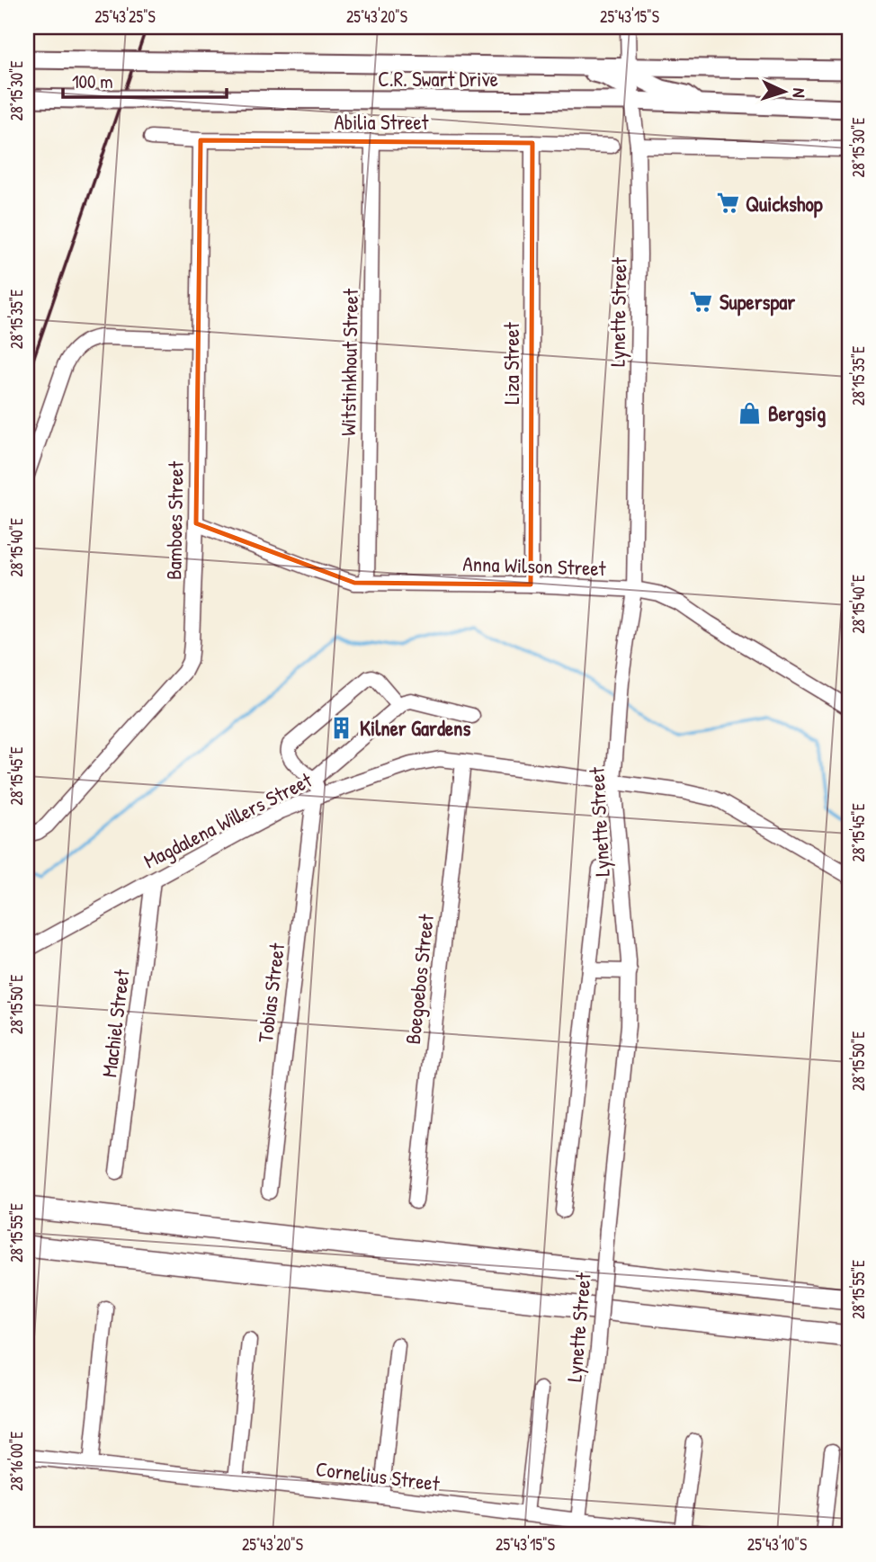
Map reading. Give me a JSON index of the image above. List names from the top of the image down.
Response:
{
  "streets": {
    "main road": ["C.R. Swart Drive"],
    "street": [
      "Abilia Street",
      "Lynette Street",
      "Witstinkhout Street",
      "Liza Street",
      "Bamboes Street",
      "Anna Wilson Street",
      "Magdalena Willers Street",
      "Boegoebos Street",
      "Tobias Street",
      "Machiel Street",
      "Cornelius Street"
    ]
  },
  "crossings": [
    ["C.R. Swart Drive", "Lynette Street"],
    ["Abilia Street", "Witstinkhout Street"],
    ["Abilia Street", "Liza Street"],
    ["Abilia Street", "Bamboes Street"],
    ["Lynette Street", "Anna Wilson Street"],
    ["Lynette Street", "Magdalena Willers Street"],
    ["Lynette Street", "Cornelius Street"],
    ["Witstinkhout Street", "Anna Wilson Street"],
    ["Liza Street", "Anna Wilson Street"],
    ["Bamboes Street", "Anna Wilson Street"],
    ["Magdalena Willers Street", "Boegoebos Street"],
    ["Magdalena Willers Street", "Tobias Street"],
    ["Magdalena Willers Street", "Machiel Street"]
  ],
  "places": {
    "supermarket": ["Quickshop", "Superspar"],
    "shop": ["Bergsig"],
    "building": ["Kilner Gardens"]
  },
  "scale_bar": "100 m",
  "north": "right",
  "coordinates": [
    "25°43'25\"S",
    "25°43'20\"S",
    "25°43'15\"S",
    "28°15'30\"E",
    "28°15'35\"E",
    "28°15'40\"E",
    "28°15'45\"E",
    "28°15'50\"E",
    "28°15'55\"E",
    "28°16'00\"E",
    "25°43'10\"S"
  ]
}
